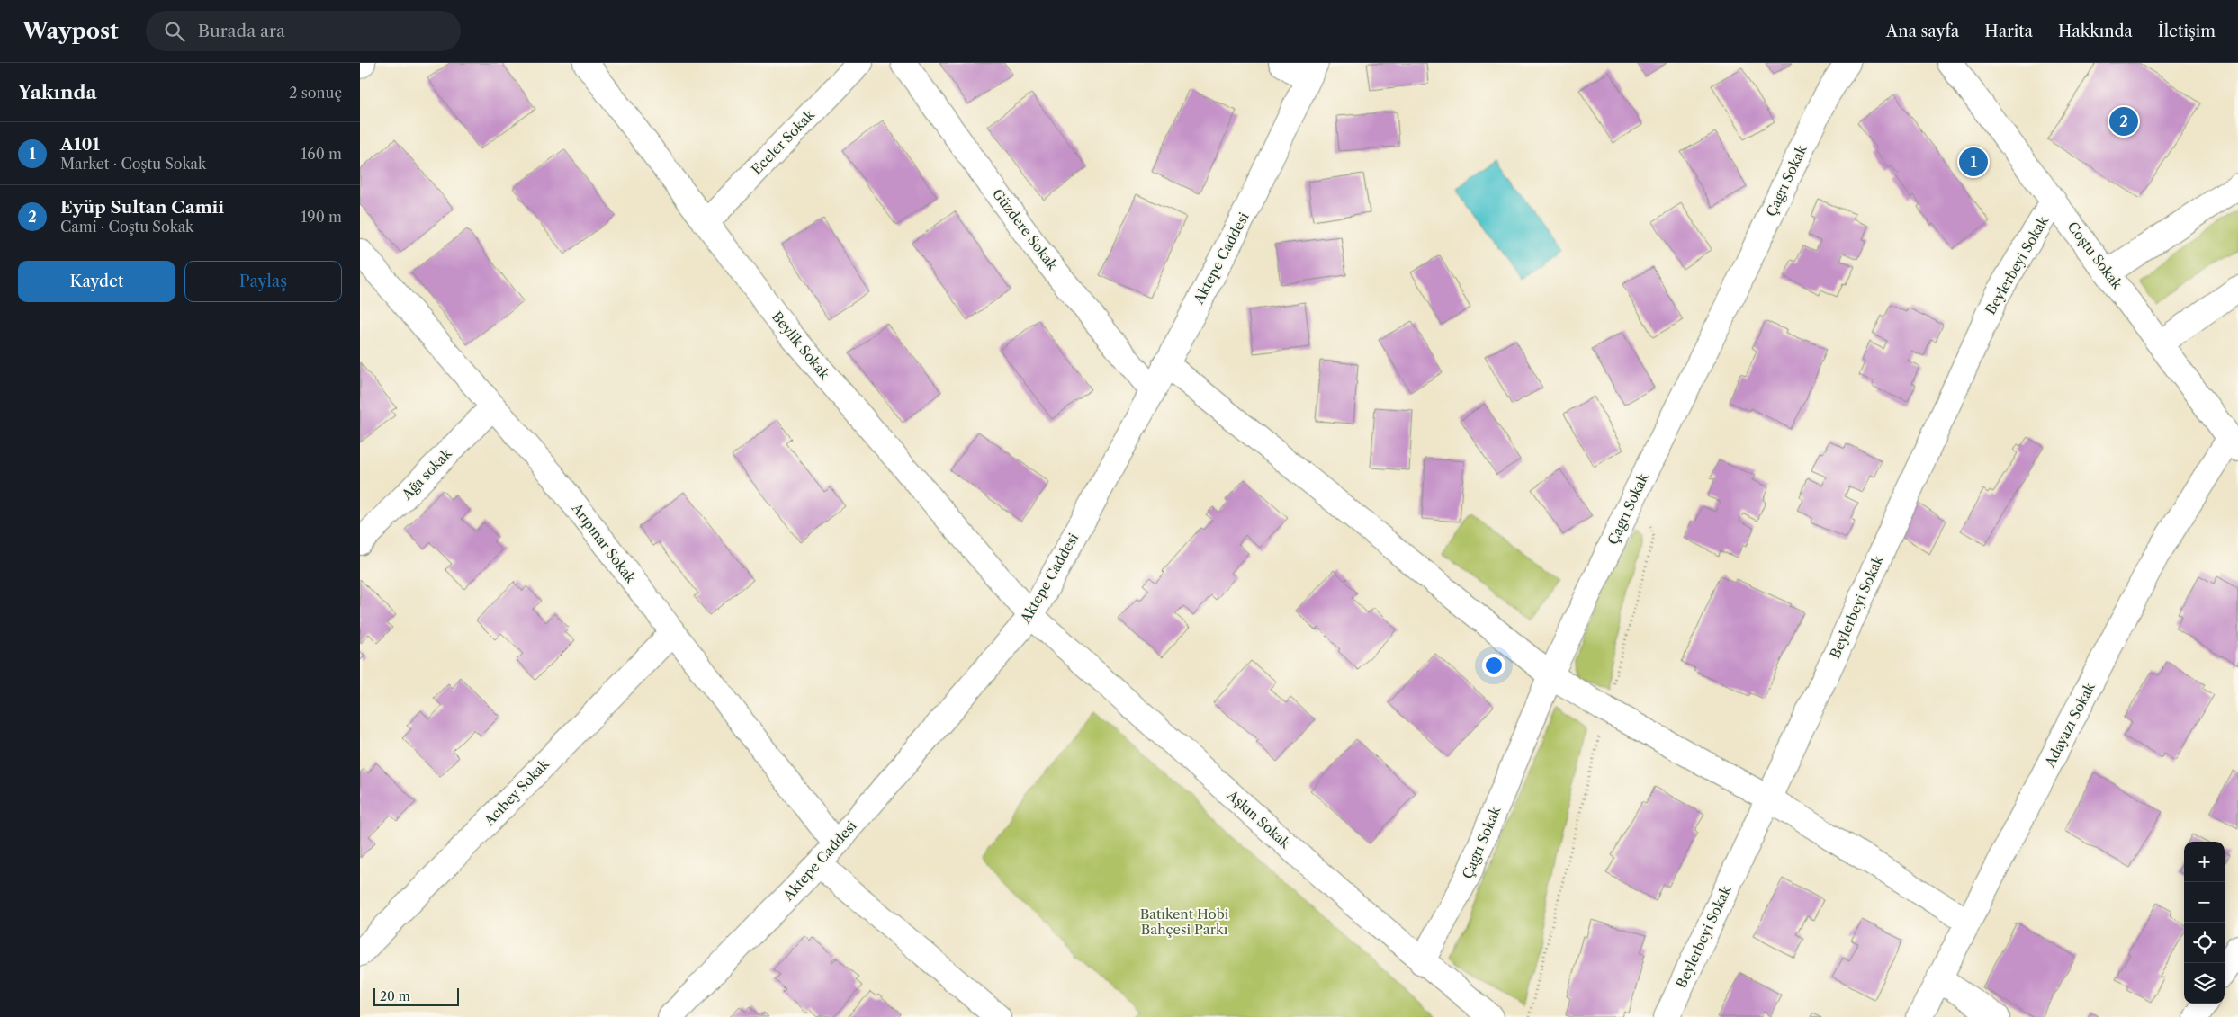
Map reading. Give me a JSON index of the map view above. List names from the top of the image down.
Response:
{
  "streets": {
    "street": [
      "Eceler Sokak",
      "Çagrı Sokak",
      "Güzdere Sokak",
      "Coştu Sokak",
      "Aktepe Caddesi",
      "Beylerbeyi Sokak",
      "Beylik Sokak",
      "Ağa sokak",
      "Arıpınar Sokak",
      "Adayazı Sokak",
      "Acıbey Sokak",
      "Aşkın Sokak"
    ]
  },
  "crossings": [
    ["Eceler Sokak", "Beylik Sokak"],
    ["Çagrı Sokak", "Aşkın Sokak"],
    ["Güzdere Sokak", "Aktepe Caddesi"],
    ["Coştu Sokak", "Beylerbeyi Sokak"],
    ["Coştu Sokak", "Adayazı Sokak"],
    ["Aktepe Caddesi", "Beylik Sokak"],
    ["Aktepe Caddesi", "Arıpınar Sokak"],
    ["Aktepe Caddesi", "Aşkın Sokak"],
    ["Beylik Sokak", "Aşkın Sokak"],
    ["Ağa sokak", "Arıpınar Sokak"],
    ["Arıpınar Sokak", "Acıbey Sokak"]
  ],
  "parks": ["Batıkent Hobi Bahçesi Parkı"],
  "scale_bar": "20 m",
  "page": {
    "header": "Waypost",
    "search": "Burada ara",
    "nav": [
      "Ana sayfa",
      "Harita",
      "Hakkında",
      "İletişim"
    ],
    "heading": ["Yakında", "2 sonuç"],
    "pins": ["2", "1"],
    "list": [
      {
        "mark": "1",
        "name": "A101",
        "note": "Market · Coştu Sokak",
        "value": "160 m"
      },
      {
        "mark": "2",
        "name": "Eyüp Sultan Camii",
        "note": "Cami · Coştu Sokak",
        "value": "190 m"
      }
    ],
    "buttons": ["Kaydet", "Paylaş"],
    "map_buttons": ["+", "−"],
    "scale": "20 m"
  }
}
